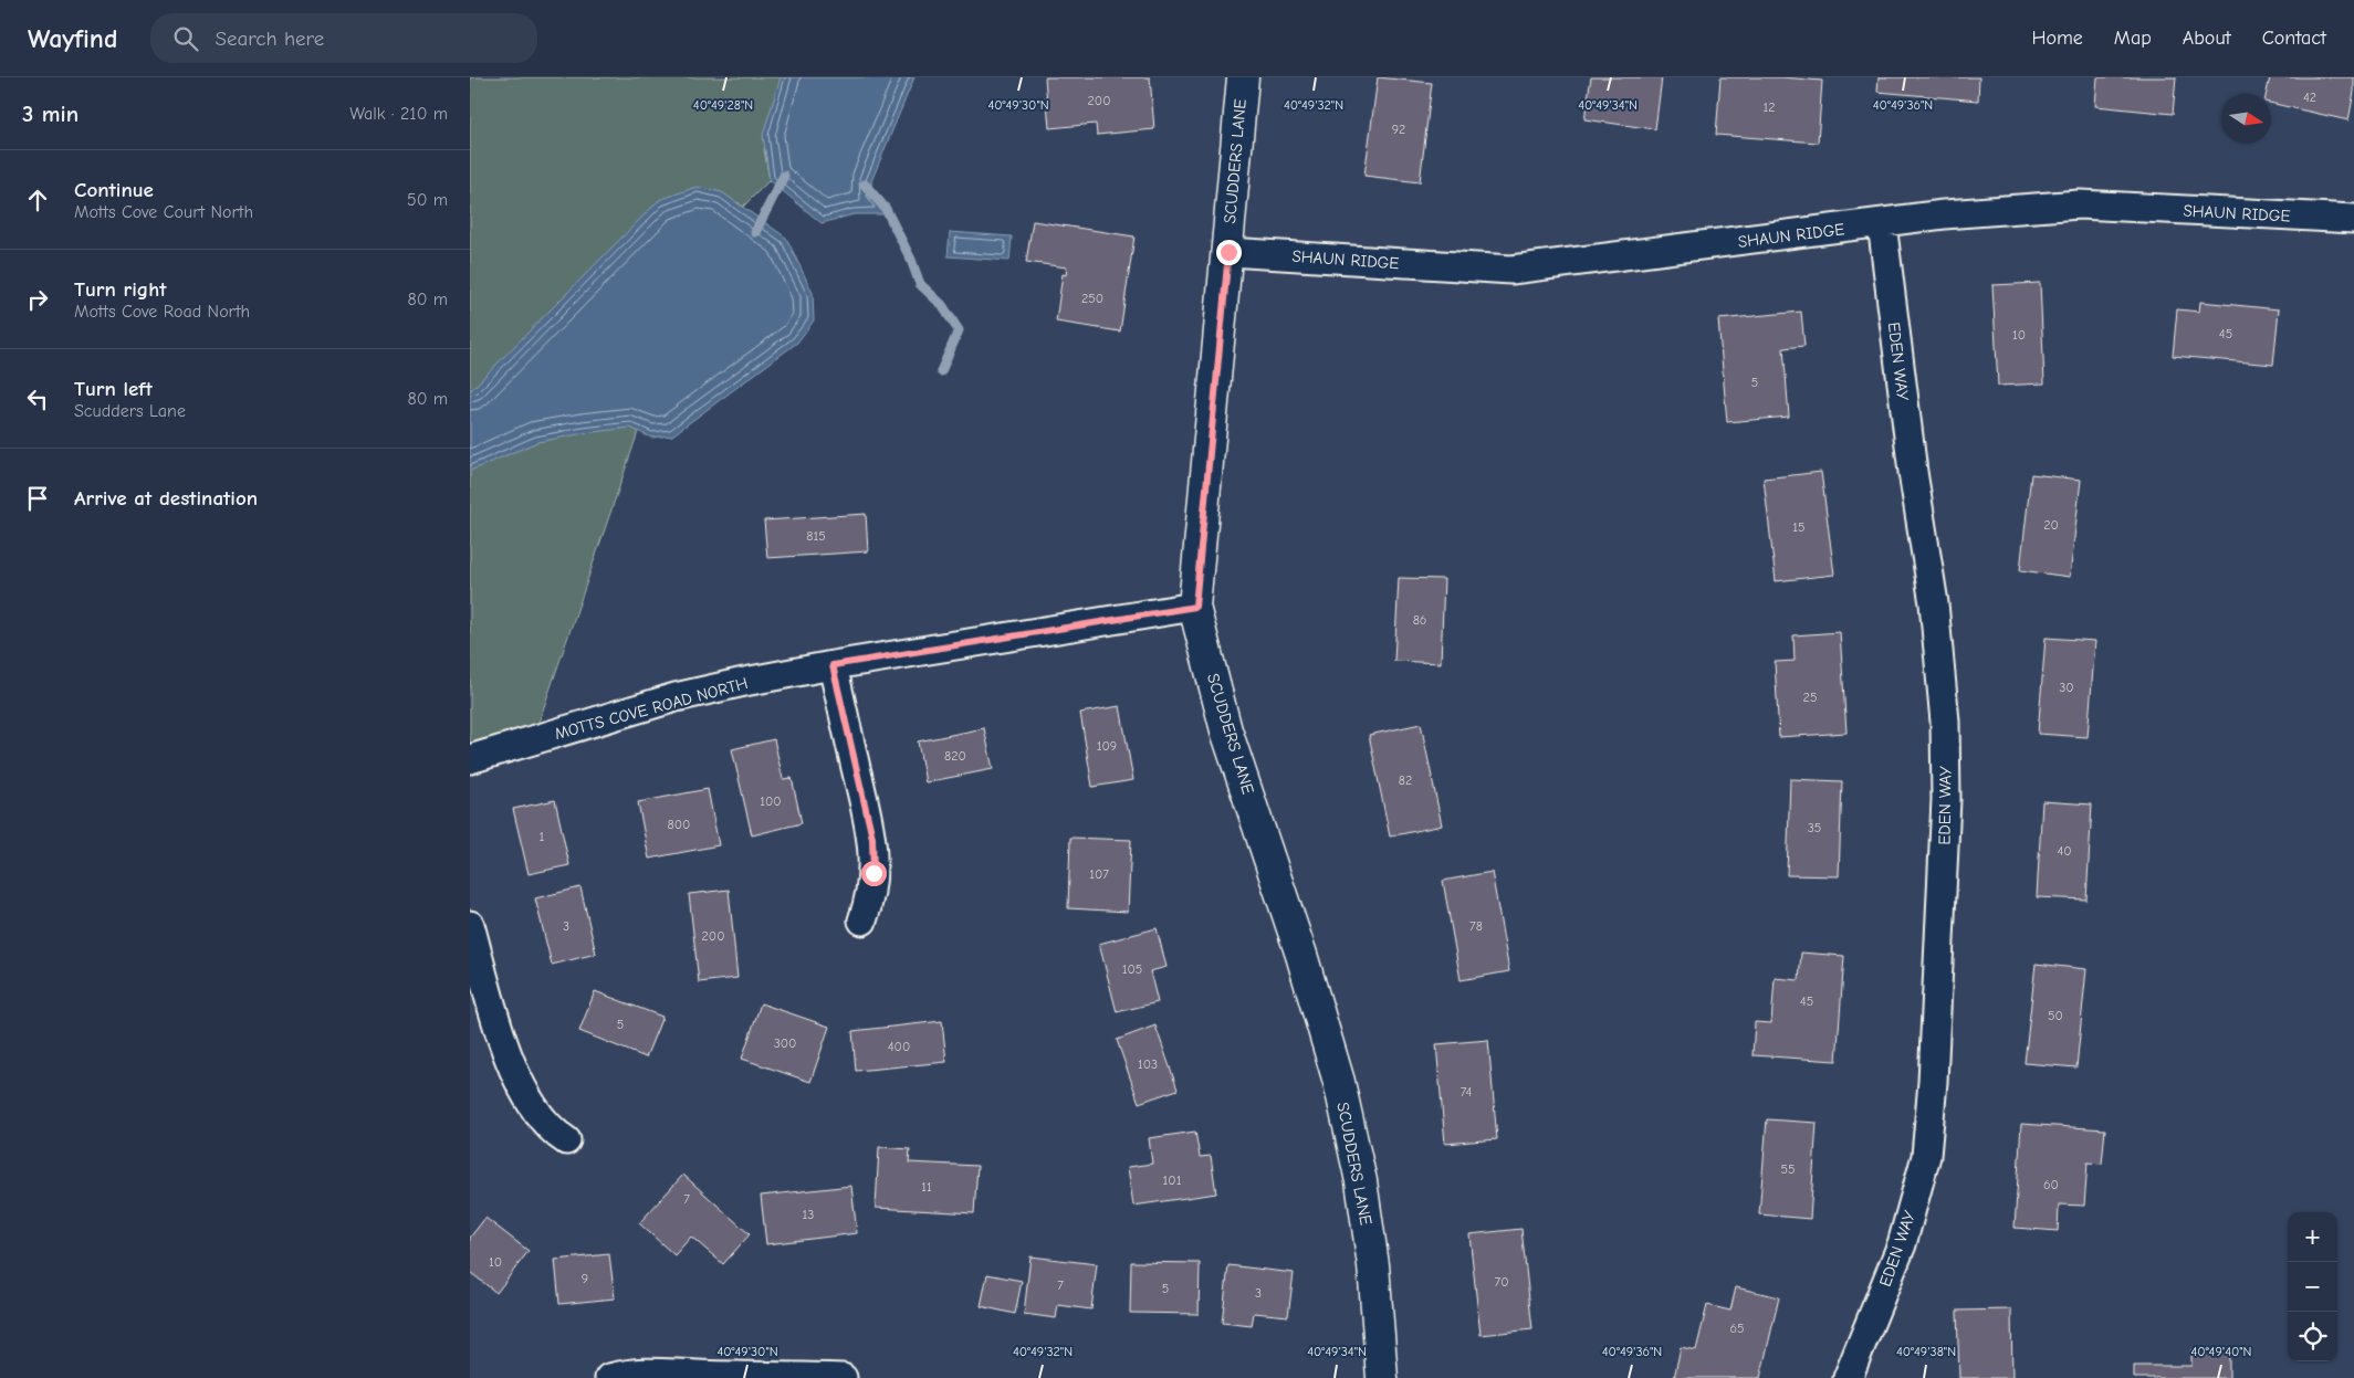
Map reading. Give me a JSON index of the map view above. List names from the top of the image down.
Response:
{
  "streets": {
    "street": [
      "SCUDDERS LANE",
      "SHAUN RIDGE",
      "EDEN WAY",
      "MOTTS COVE ROAD NORTH"
    ]
  },
  "crossings": [
    ["SCUDDERS LANE", "SHAUN RIDGE"],
    ["SCUDDERS LANE", "MOTTS COVE ROAD NORTH"],
    ["SHAUN RIDGE", "EDEN WAY"]
  ],
  "house_numbers": [
    "42",
    "200",
    "12",
    "92",
    "250",
    "45",
    "10",
    "5",
    "20",
    "15",
    "815",
    "86",
    "30",
    "25",
    "109",
    "820",
    "82",
    "100",
    "800",
    "35",
    "1",
    "40",
    "107",
    "3",
    "78",
    "200",
    "105",
    "45",
    "50",
    "5",
    "300",
    "400",
    "103",
    "74",
    "55",
    "101",
    "60",
    "11",
    "7",
    "13",
    "10",
    "9",
    "70",
    "7",
    "5",
    "3",
    "65"
  ],
  "north": "right",
  "page": {
    "header": "Wayfind",
    "search": "Search here",
    "nav": [
      "Home",
      "Map",
      "About",
      "Contact"
    ],
    "heading": ["3 min", "Walk · 210 m"],
    "list": [
      ["Continue", "Motts Cove Court North", "50 m"],
      ["Turn right", "Motts Cove Road North", "80 m"],
      ["Turn left", "Scudders Lane", "80 m"],
      "Arrive at destination"
    ],
    "map_buttons": ["+", "−"]
  },
  "coordinates": [
    "40°49'28\"N",
    "40°49'30\"N",
    "40°49'32\"N",
    "40°49'34\"N",
    "40°49'36\"N",
    "40°49'38\"N",
    "40°49'40\"N"
  ]
}
